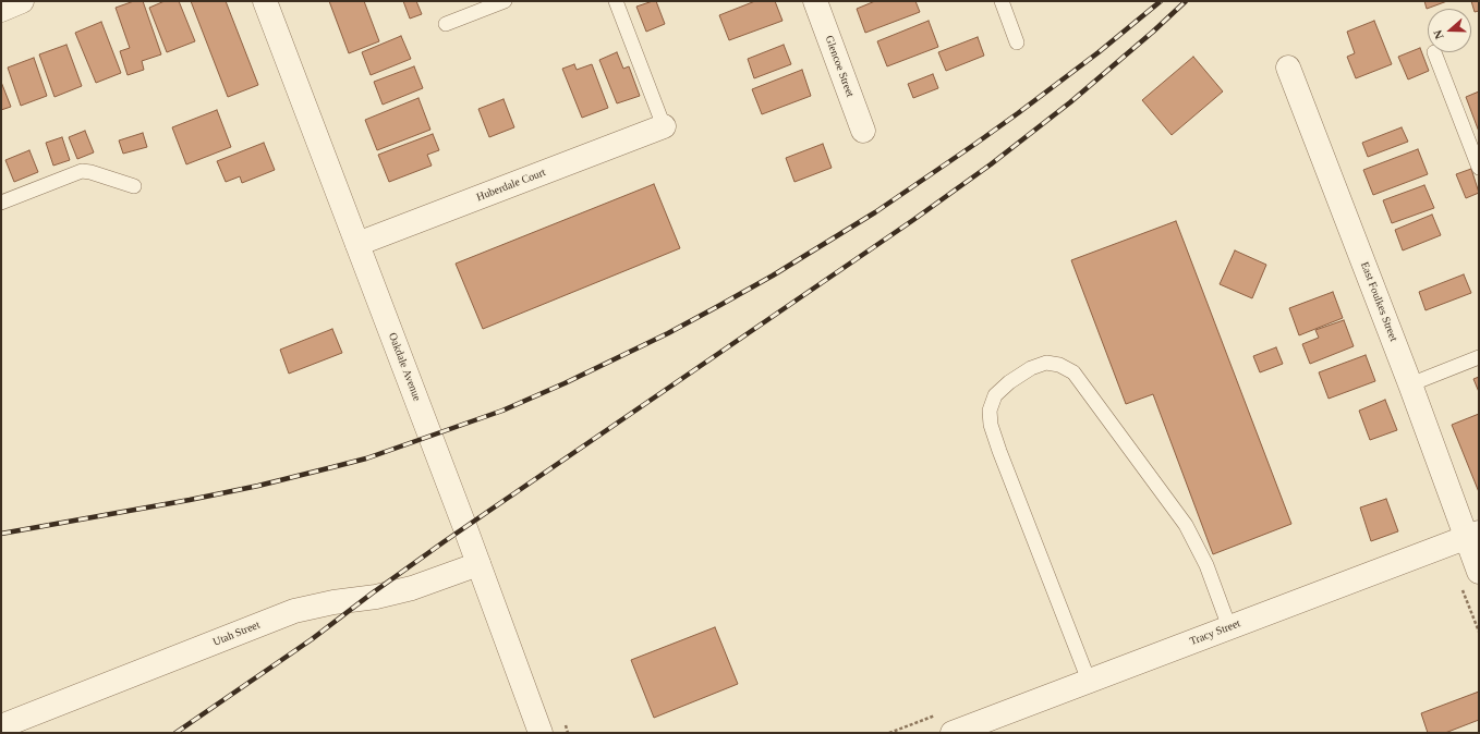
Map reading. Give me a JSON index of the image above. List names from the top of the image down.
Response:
{
  "streets": {
    "street": [
      "Glencoe Street",
      "Huberdale Court",
      "East Foulkes Street",
      "Oakdale Avenue",
      "Tracy Street",
      "Utah Street"
    ]
  },
  "crossings": [
    ["Huberdale Court", "Oakdale Avenue"],
    ["East Foulkes Street", "Tracy Street"],
    ["Oakdale Avenue", "Utah Street"]
  ],
  "north": "left"
}
